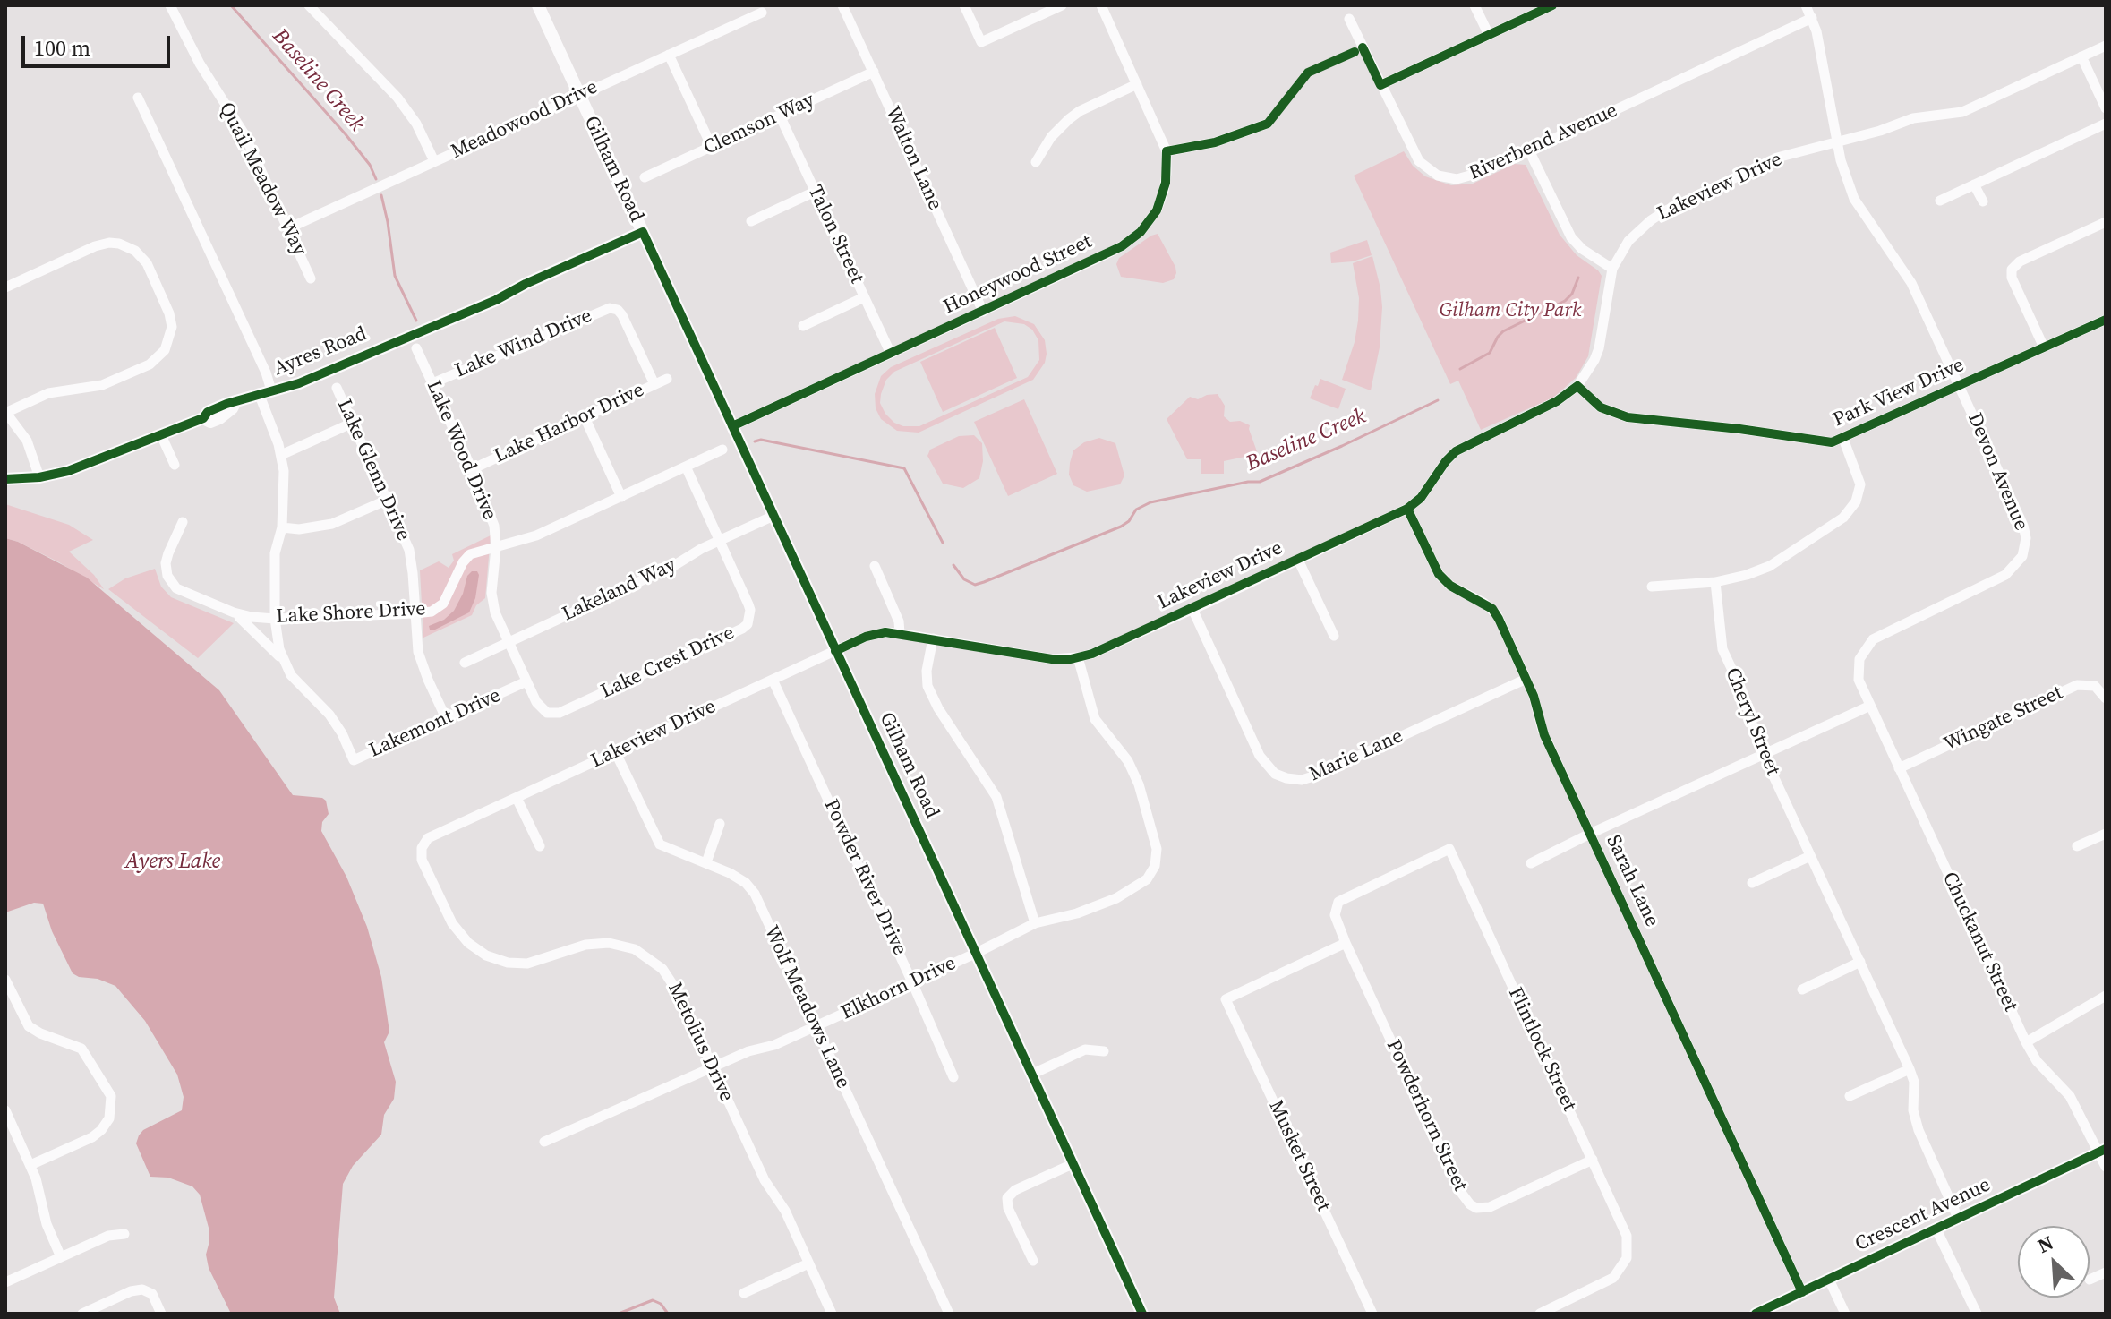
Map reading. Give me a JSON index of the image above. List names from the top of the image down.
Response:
{
  "streets": {
    "street": [
      "Meadowood Drive",
      "Clemson Way",
      "Riverbend Avenue",
      "Walton Lane",
      "Gilham Road",
      "Quail Meadow Way",
      "Lakeview Drive",
      "Talon Street",
      "Honeywood Street",
      "Lake Wind Drive",
      "Ayres Road",
      "Park View Drive",
      "Lake Harbor Drive",
      "Lake Wood Drive",
      "Lake Glenn Drive",
      "Devon Avenue",
      "Lakeland Way",
      "Lake Shore Drive",
      "Lake Crest Drive",
      "Wingate Street",
      "Cheryl Street",
      "Lakemont Drive",
      "Marie Lane",
      "Powder River Drive",
      "Sarah Lane",
      "Chuckanut Street",
      "Elkhorn Drive",
      "Wolf Meadows Lane",
      "Metolius Drive",
      "Flintlock Street",
      "Powderhorn Street",
      "Musket Street",
      "Crescent Avenue"
    ]
  },
  "crossings": [
    ["Meadowood Drive", "Gilham Road"],
    ["Meadowood Drive", "Quail Meadow Way"],
    ["Clemson Way", "Walton Lane"],
    ["Clemson Way", "Talon Street"],
    ["Riverbend Avenue", "Devon Avenue"],
    ["Walton Lane", "Honeywood Street"],
    ["Gilham Road", "Lakeview Drive"],
    ["Gilham Road", "Honeywood Street"],
    ["Gilham Road", "Ayres Road"],
    ["Gilham Road", "Lakeland Way"],
    ["Gilham Road", "Elkhorn Drive"],
    ["Lakeview Drive", "Park View Drive"],
    ["Lakeview Drive", "Devon Avenue"],
    ["Lakeview Drive", "Marie Lane"],
    ["Lakeview Drive", "Powder River Drive"],
    ["Lakeview Drive", "Sarah Lane"],
    ["Lakeview Drive", "Elkhorn Drive"],
    ["Lakeview Drive", "Wolf Meadows Lane"],
    ["Lakeview Drive", "Metolius Drive"],
    ["Talon Street", "Honeywood Street"],
    ["Lake Wind Drive", "Lake Harbor Drive"],
    ["Lake Wind Drive", "Lake Wood Drive"],
    ["Ayres Road", "Lakemont Drive"],
    ["Park View Drive", "Devon Avenue"],
    ["Lake Harbor Drive", "Lake Wood Drive"],
    ["Lake Wood Drive", "Lakeland Way"],
    ["Lake Wood Drive", "Lake Shore Drive"],
    ["Lake Wood Drive", "Lake Crest Drive"],
    ["Lake Wood Drive", "Lakemont Drive"],
    ["Lake Glenn Drive", "Lake Shore Drive"],
    ["Lake Glenn Drive", "Lakemont Drive"],
    ["Devon Avenue", "Chuckanut Street"],
    ["Lakeland Way", "Lake Crest Drive"],
    ["Lake Shore Drive", "Lake Crest Drive"],
    ["Lake Shore Drive", "Lakemont Drive"],
    ["Wingate Street", "Chuckanut Street"],
    ["Cheryl Street", "Crescent Avenue"],
    ["Marie Lane", "Sarah Lane"],
    ["Powder River Drive", "Elkhorn Drive"],
    ["Sarah Lane", "Crescent Avenue"],
    ["Chuckanut Street", "Crescent Avenue"],
    ["Elkhorn Drive", "Wolf Meadows Lane"],
    ["Elkhorn Drive", "Metolius Drive"],
    ["Flintlock Street", "Powderhorn Street"],
    ["Powderhorn Street", "Musket Street"]
  ],
  "water": ["Baseline Creek", "Ayers Lake"],
  "parks": ["Gilham City Park"],
  "scale_bar": "100 m",
  "north": "top left"
}
